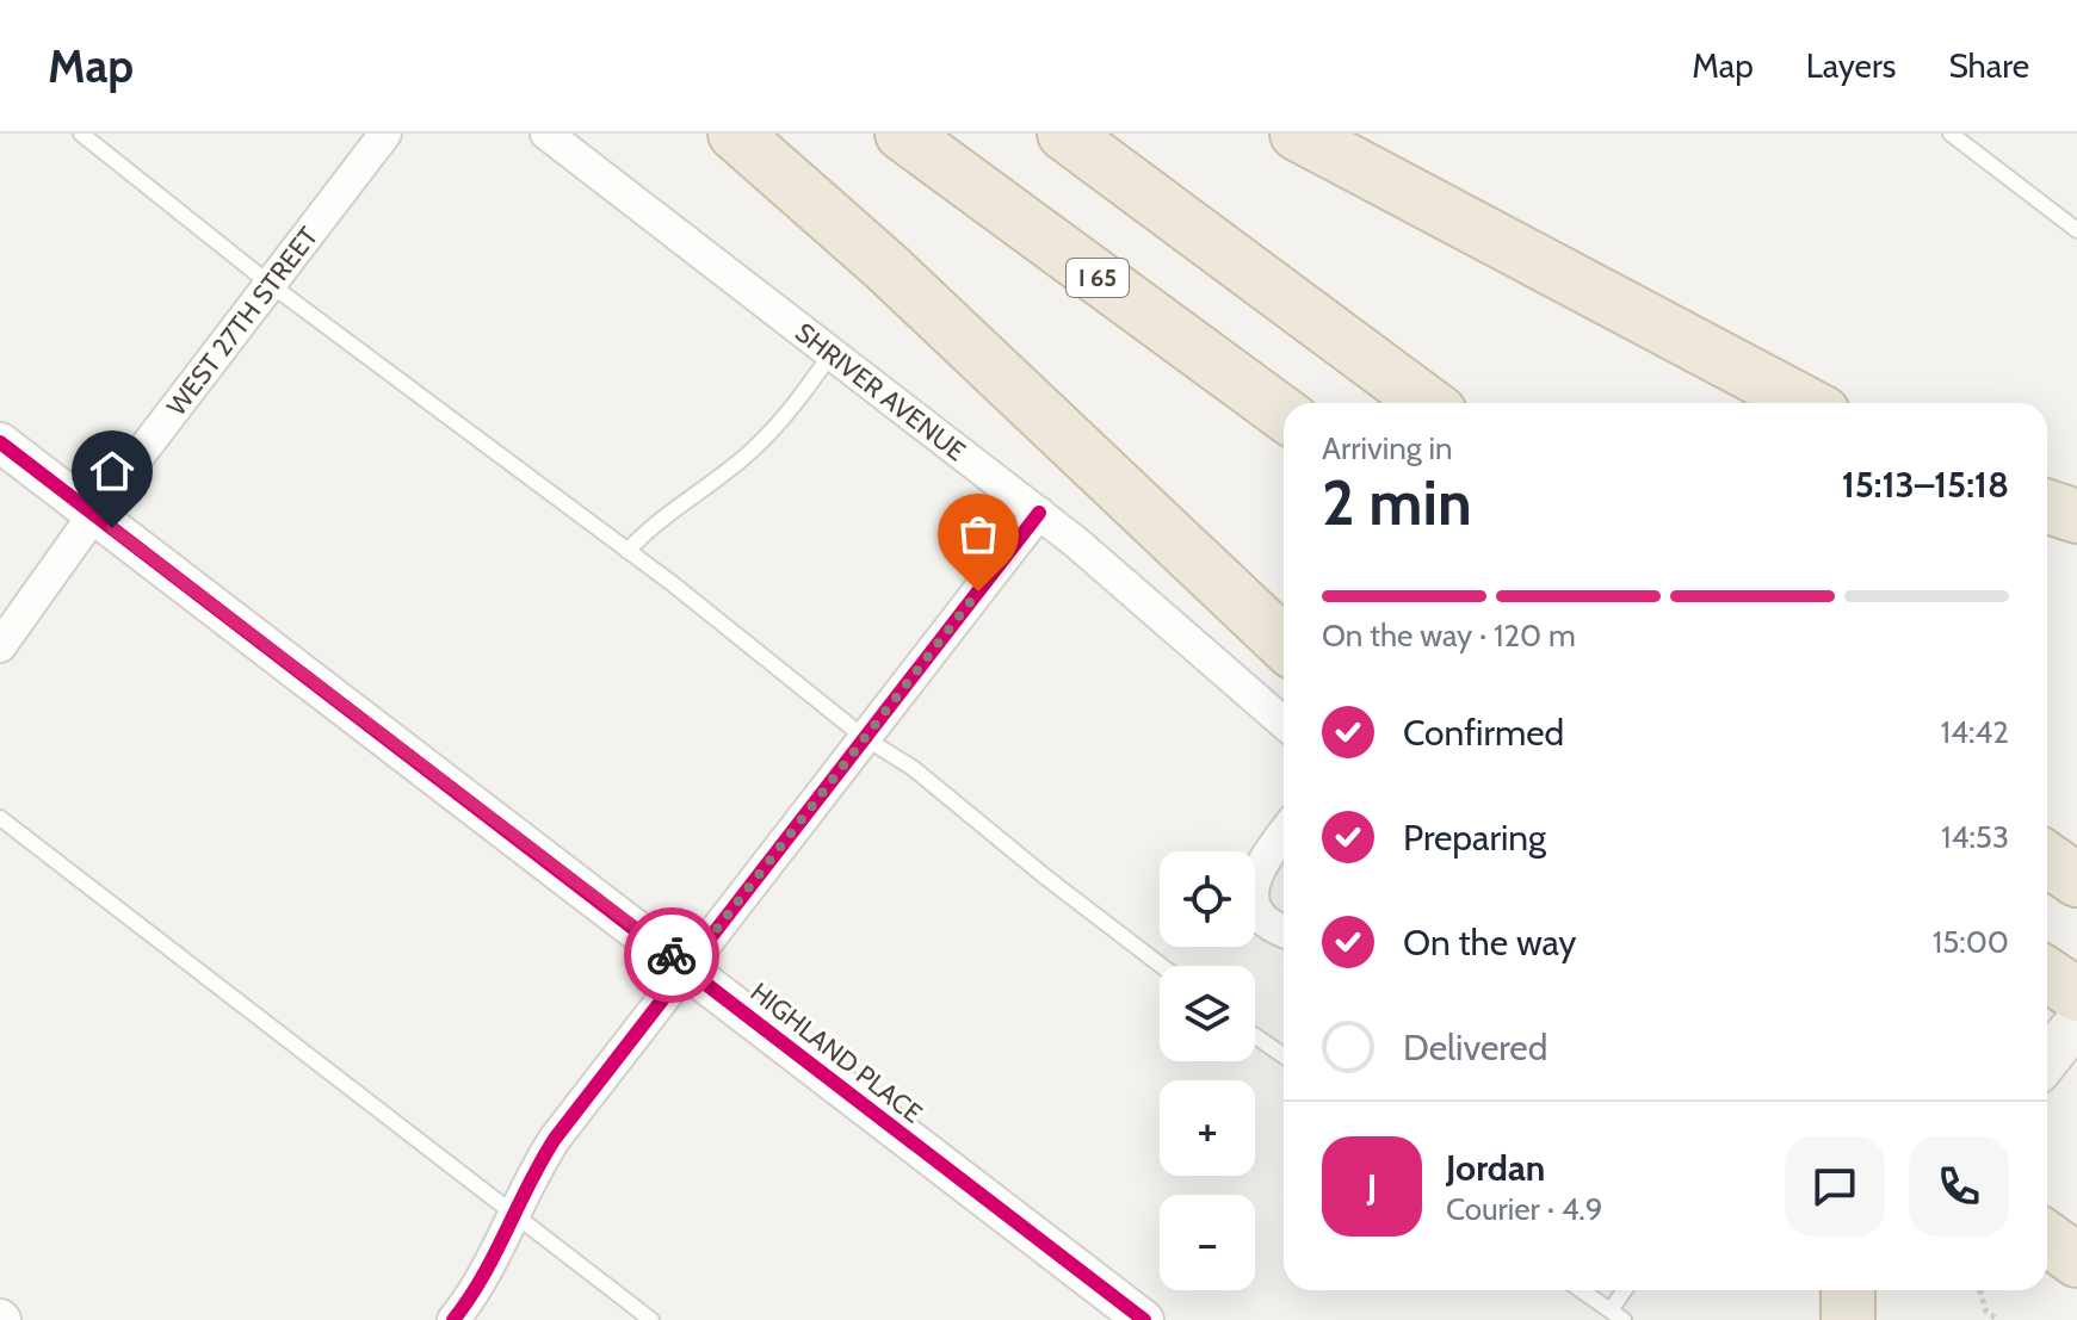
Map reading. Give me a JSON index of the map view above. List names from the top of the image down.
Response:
{
  "streets": {
    "highway": ["I 65"],
    "street": ["WEST 27TH STREET", "SHRIVER AVENUE", "HIGHLAND PLACE"]
  },
  "crossings": [
    ["WEST 27TH STREET", "HIGHLAND PLACE"]
  ],
  "page": {
    "header": "Map",
    "nav": ["Map", "Layers", "Share"],
    "heading": ["2 min", "Arriving in", "15:13–15:18"],
    "panel": ["Jordan", "Courier · 4.9"],
    "bar": "On the way · 120 m",
    "list": [
      ["Confirmed", "14:42"],
      ["Preparing", "14:53"],
      ["On the way", "15:00"],
      "Delivered"
    ],
    "map_buttons": ["+", "−"],
    "round": "J"
  }
}
